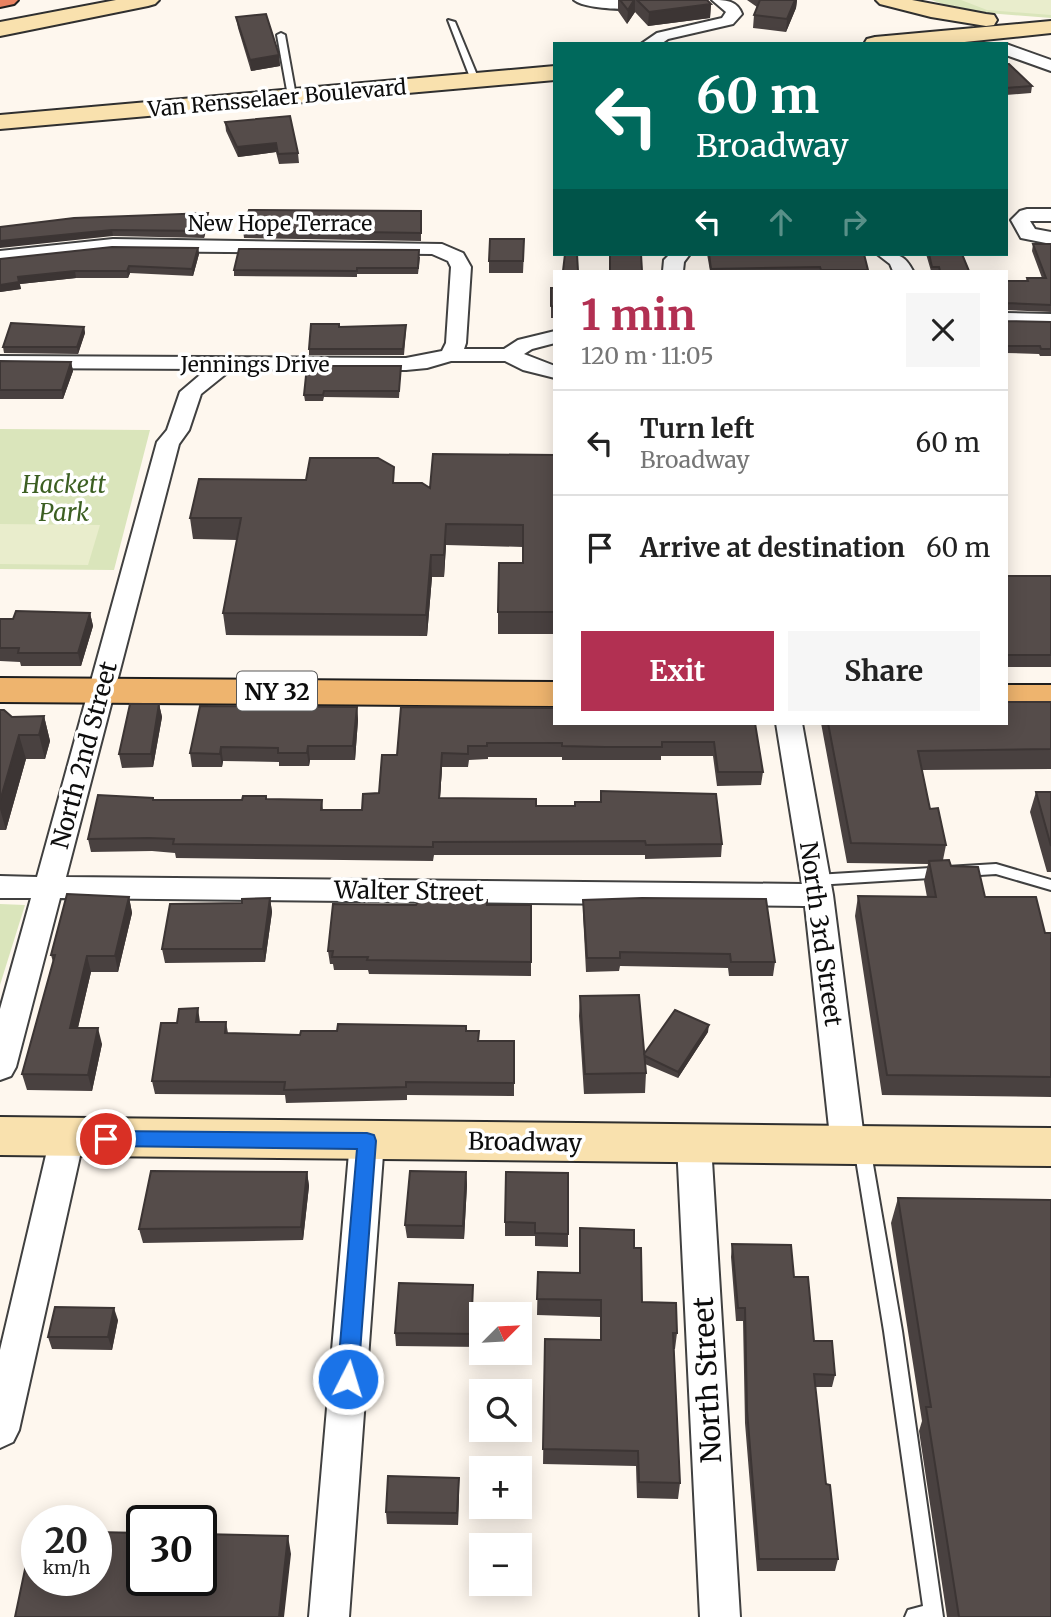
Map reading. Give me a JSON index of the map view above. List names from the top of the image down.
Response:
{
  "streets": {
    "main road": ["NY 32"],
    "street": [
      "Van Rensselaer Boulevard",
      "New Hope Terrace",
      "Jennings Drive",
      "North 2nd Street",
      "Walter Street",
      "North 3rd Street",
      "Broadway",
      "North Street"
    ]
  },
  "crossings": [
    ["New Hope Terrace", "Jennings Drive"],
    ["Jennings Drive", "North 2nd Street"],
    ["NY 32", "North 2nd Street"],
    ["North 2nd Street", "Walter Street"],
    ["Walter Street", "North 3rd Street"],
    ["North 3rd Street", "Broadway"],
    ["Broadway", "North Street"]
  ],
  "parks": ["Hackett Park"],
  "north": "top right",
  "page": {
    "turn": ["60 m", "Broadway"],
    "heading": ["1 min", "120 m · 11:05"],
    "list": [
      {
        "name": "Turn left",
        "note": "Broadway",
        "value": "60 m"
      },
      {
        "name": "Arrive at destination",
        "value": "60 m"
      }
    ],
    "buttons": ["Exit", "Share"],
    "map_buttons": ["+", "−"],
    "speed": "20 km/h",
    "limit": "30"
  }
}
